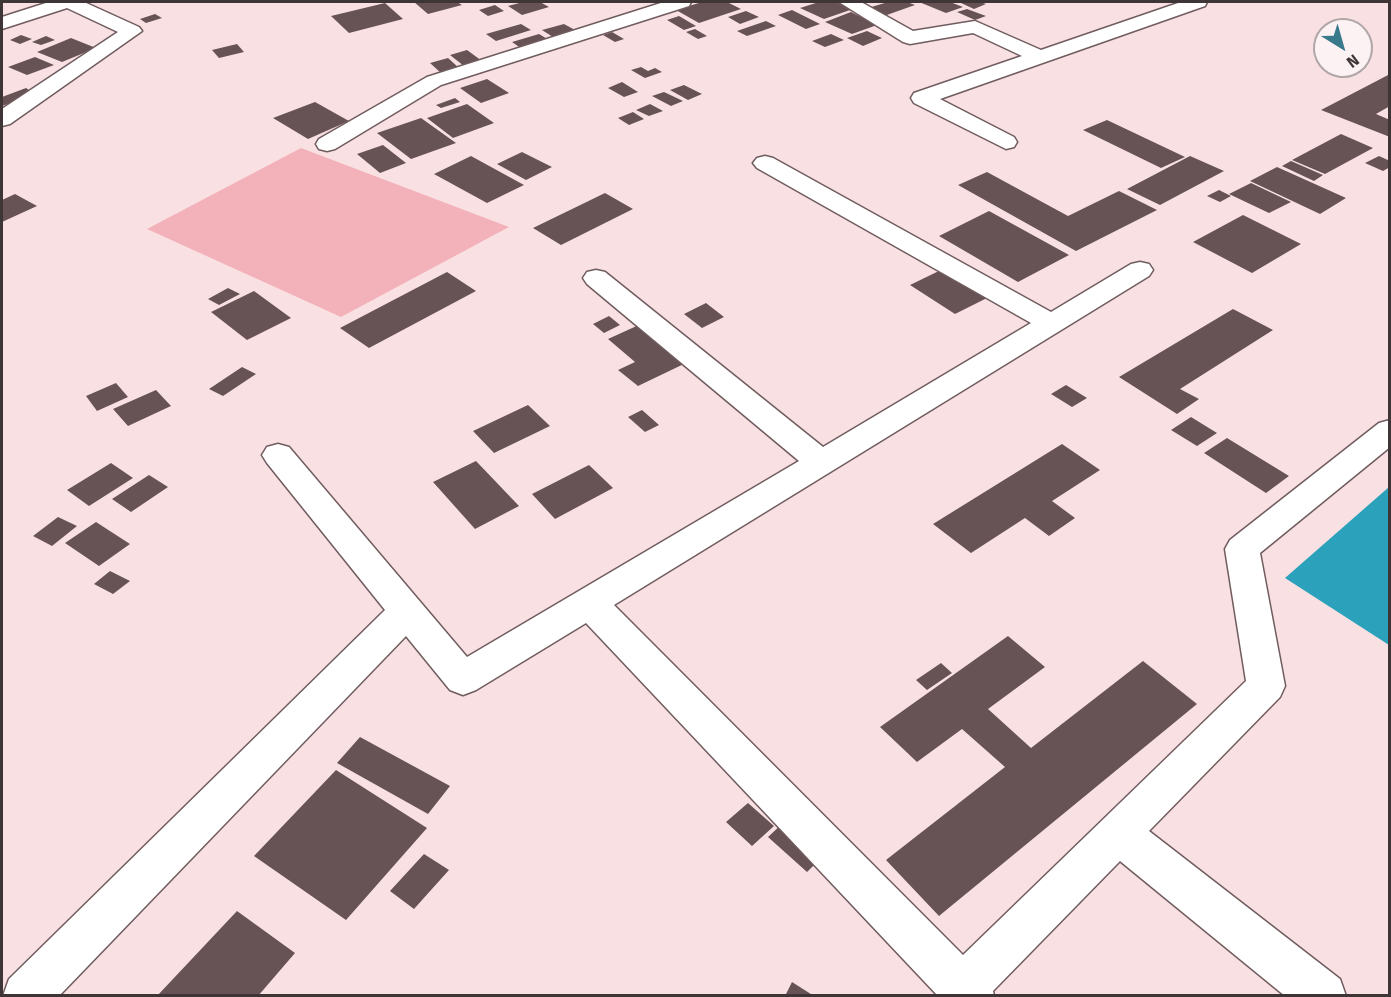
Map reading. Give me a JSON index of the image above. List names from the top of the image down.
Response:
{
  "north": "bottom right"
}
